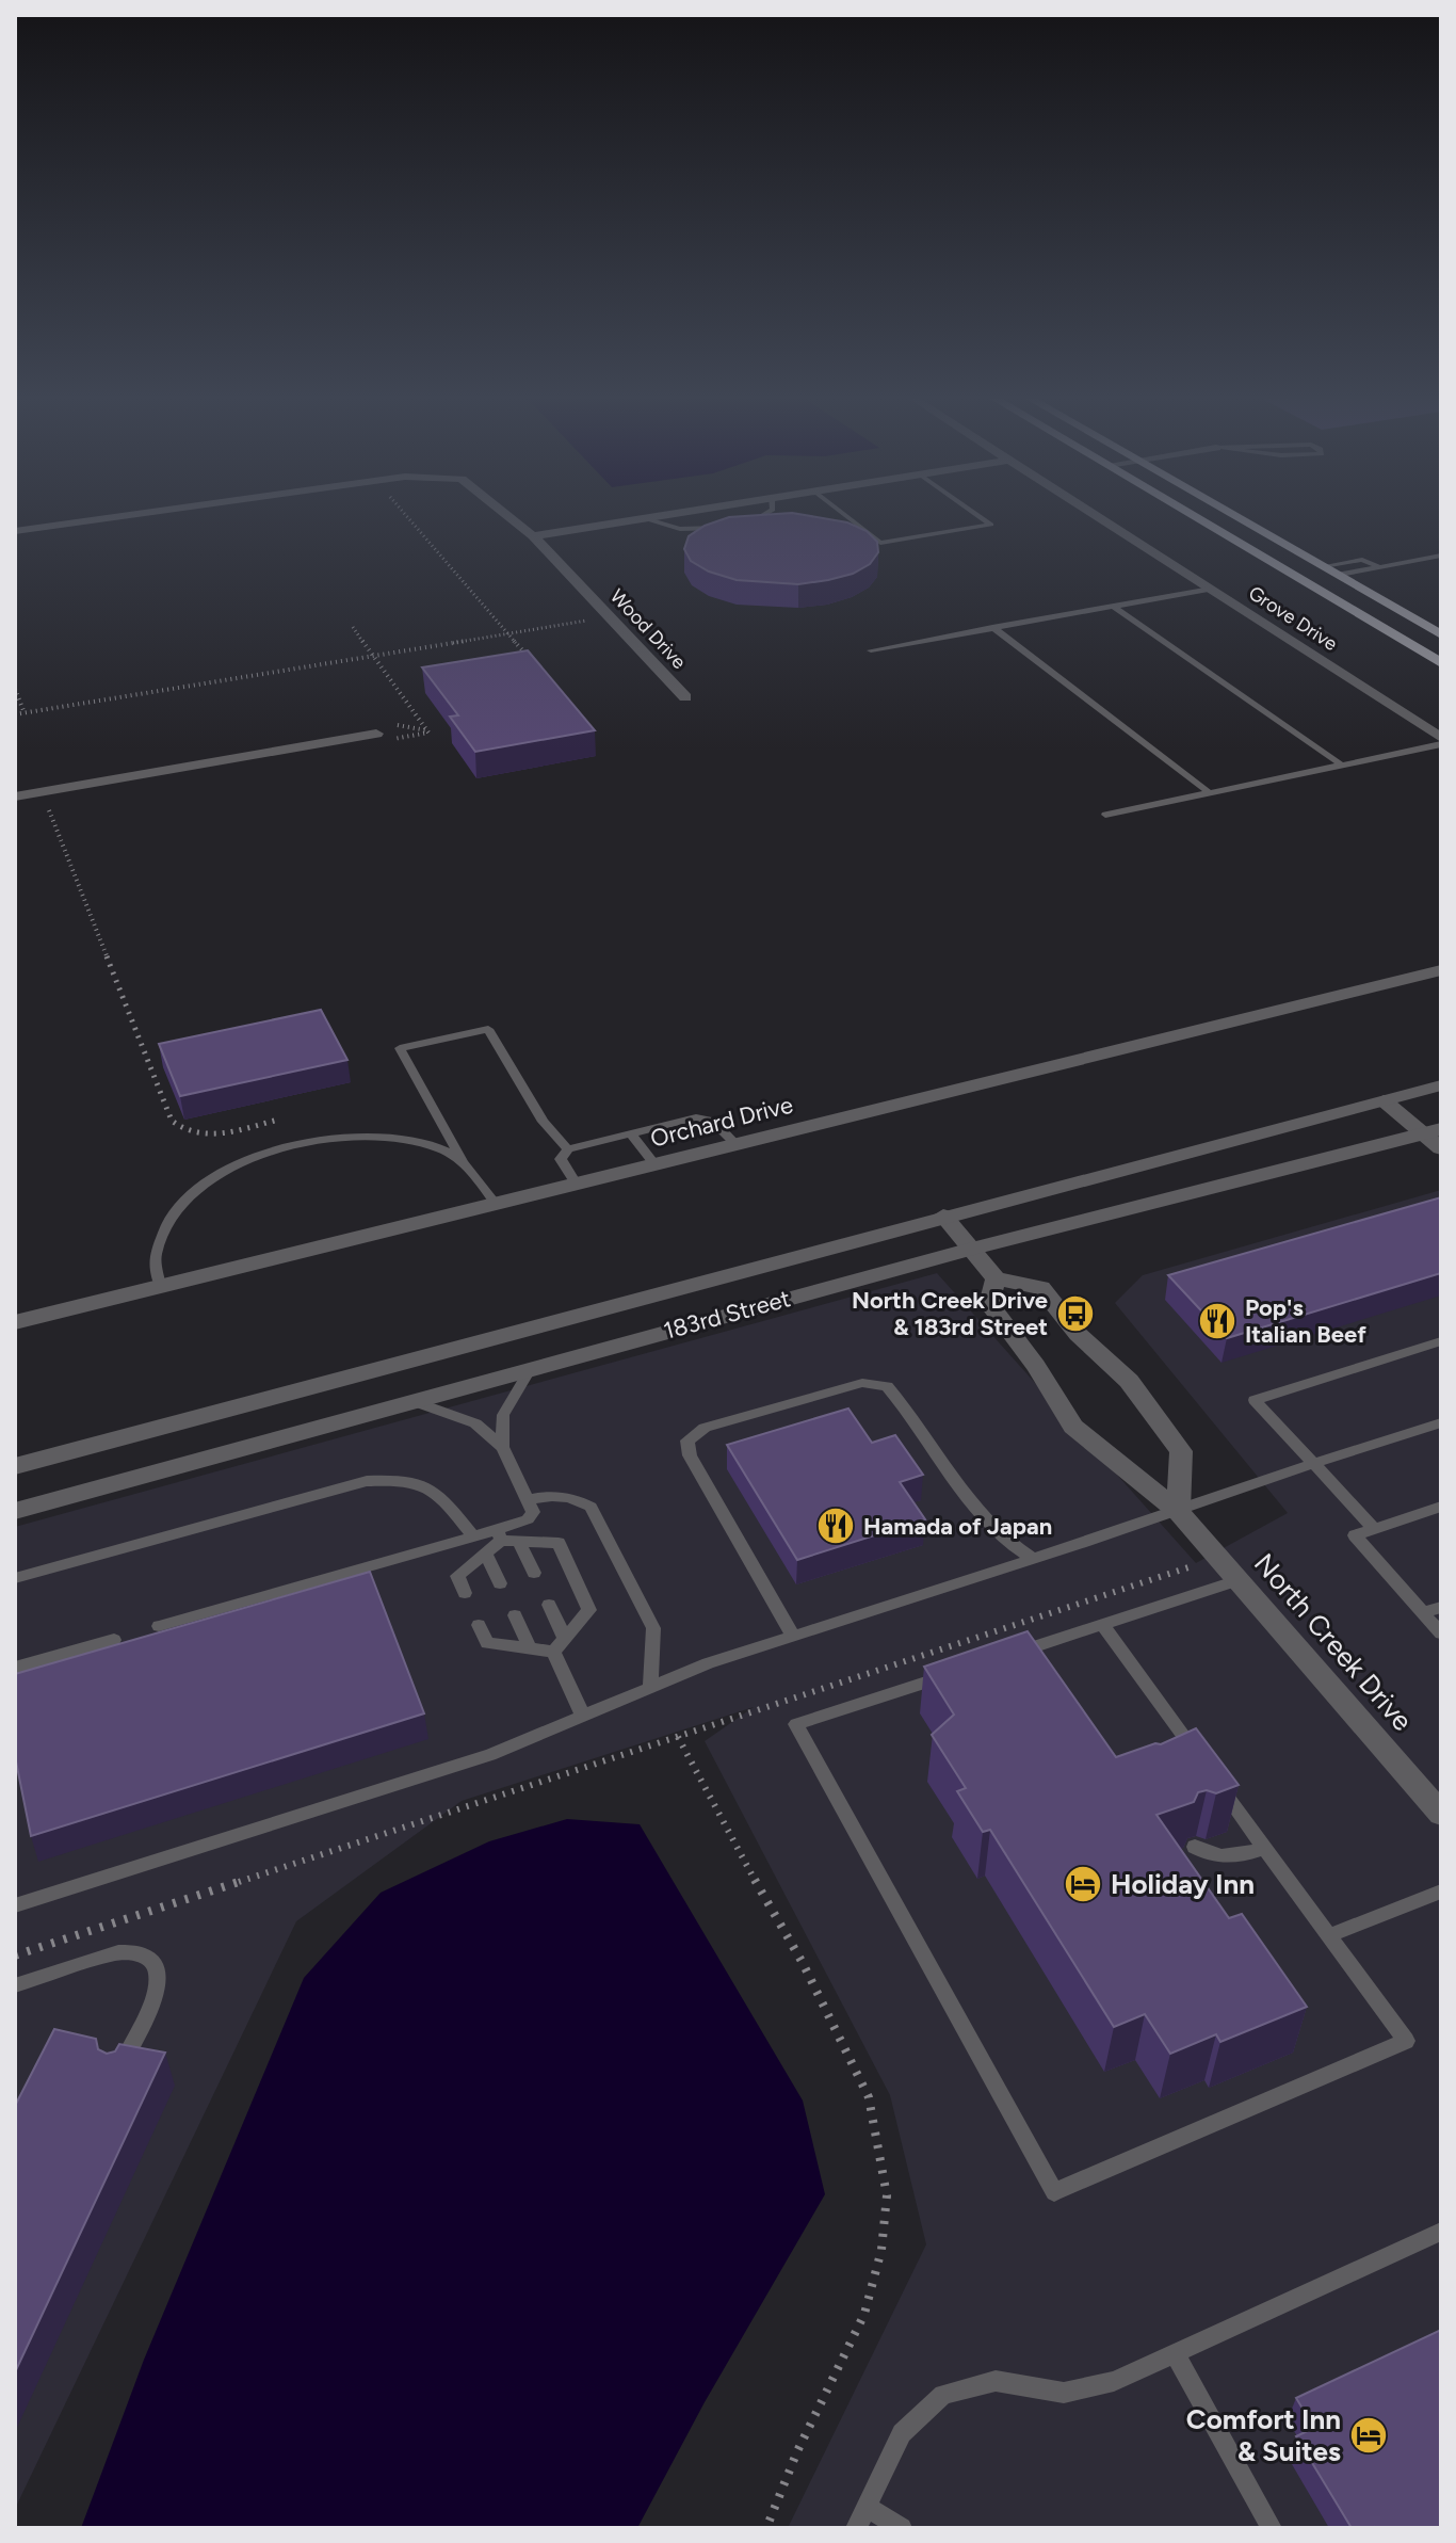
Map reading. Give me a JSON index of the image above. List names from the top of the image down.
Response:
{
  "streets": {
    "street": [
      "Grove Drive",
      "Wood Drive",
      "Orchard Drive",
      "183rd Street",
      "North Creek Drive"
    ]
  },
  "places": {
    "bus stop": ["North Creek Drive & 183rd Street"],
    "restaurant": ["Pop's Italian Beef", "Hamada of Japan"],
    "hotel": ["Holiday Inn", "Comfort Inn & Suites"]
  }
}
